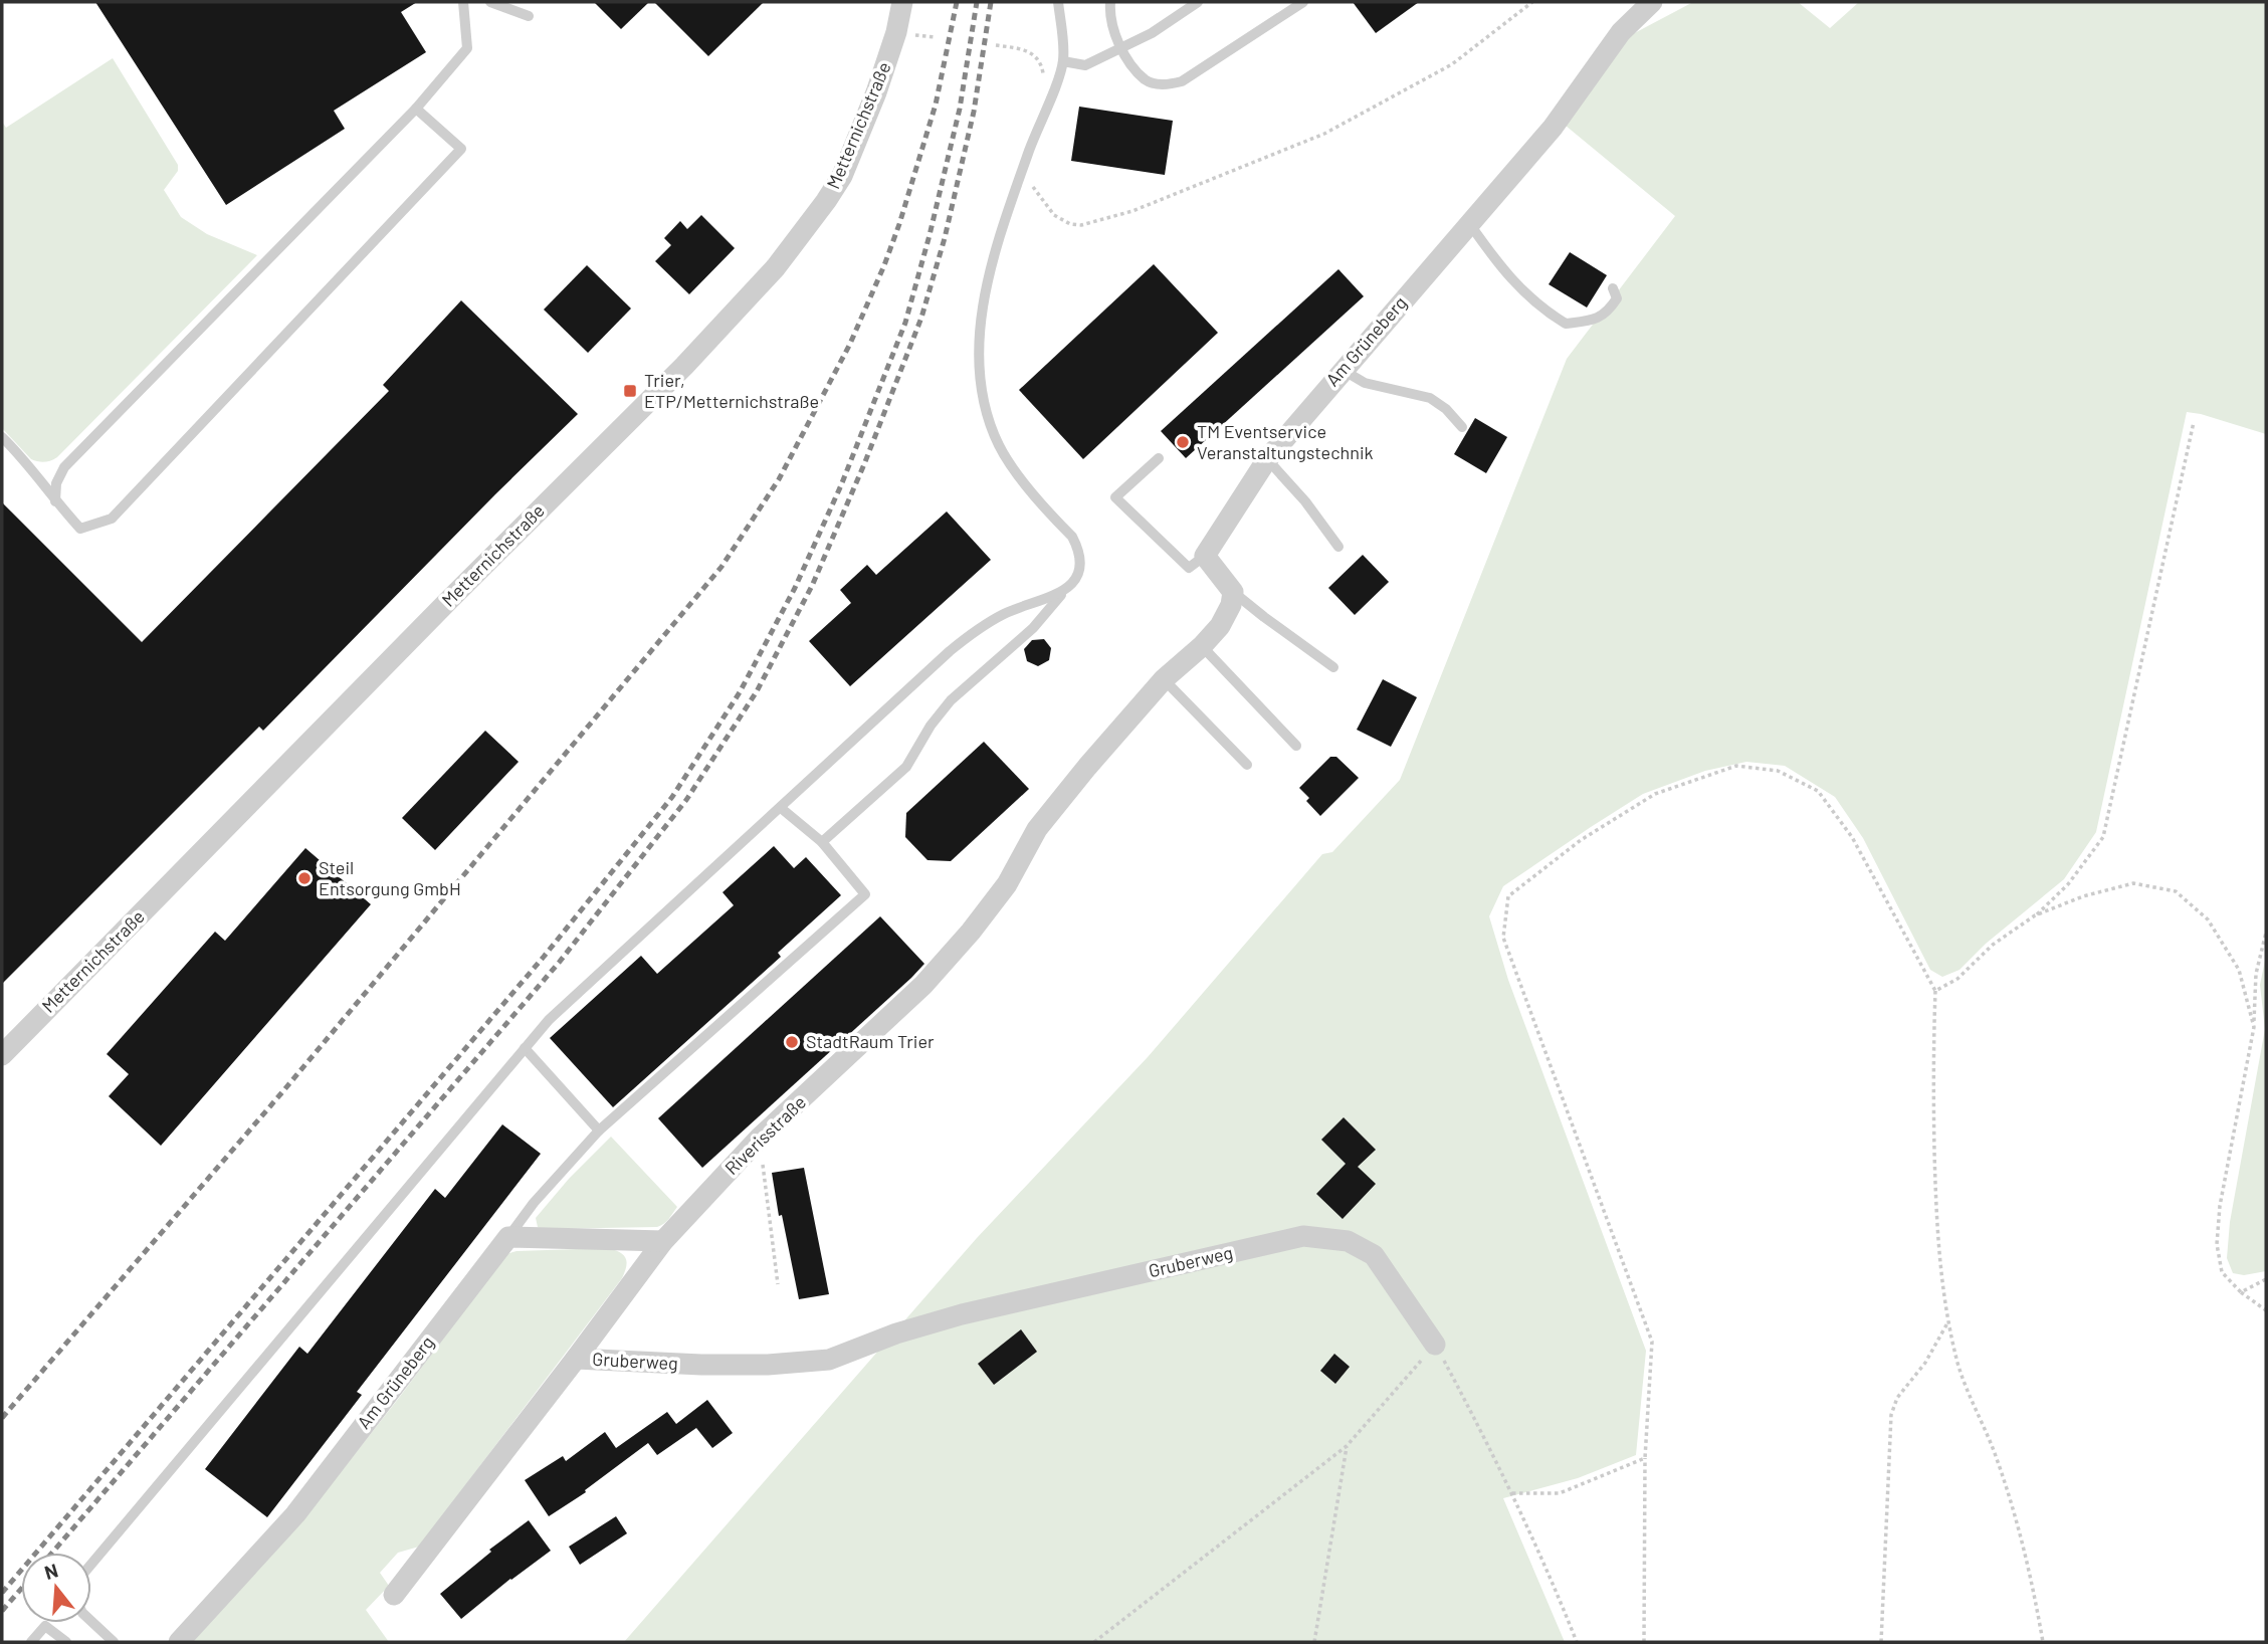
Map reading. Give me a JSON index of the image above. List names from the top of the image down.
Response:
{
  "streets": {
    "street": [
      "Metternichstraße",
      "Am Grüneberg",
      "Riverisstraße",
      "Gruberweg"
    ]
  },
  "crossings": [
    ["Riverisstraße", "Gruberweg"]
  ],
  "places": {
    "transit": ["Trier, ETP/Metternichstraße"],
    "other": ["TM Eventservice Veranstaltungstechnik", "Steil Entsorgung GmbH", "StadtRaum Trier"]
  },
  "north": "top"
}
